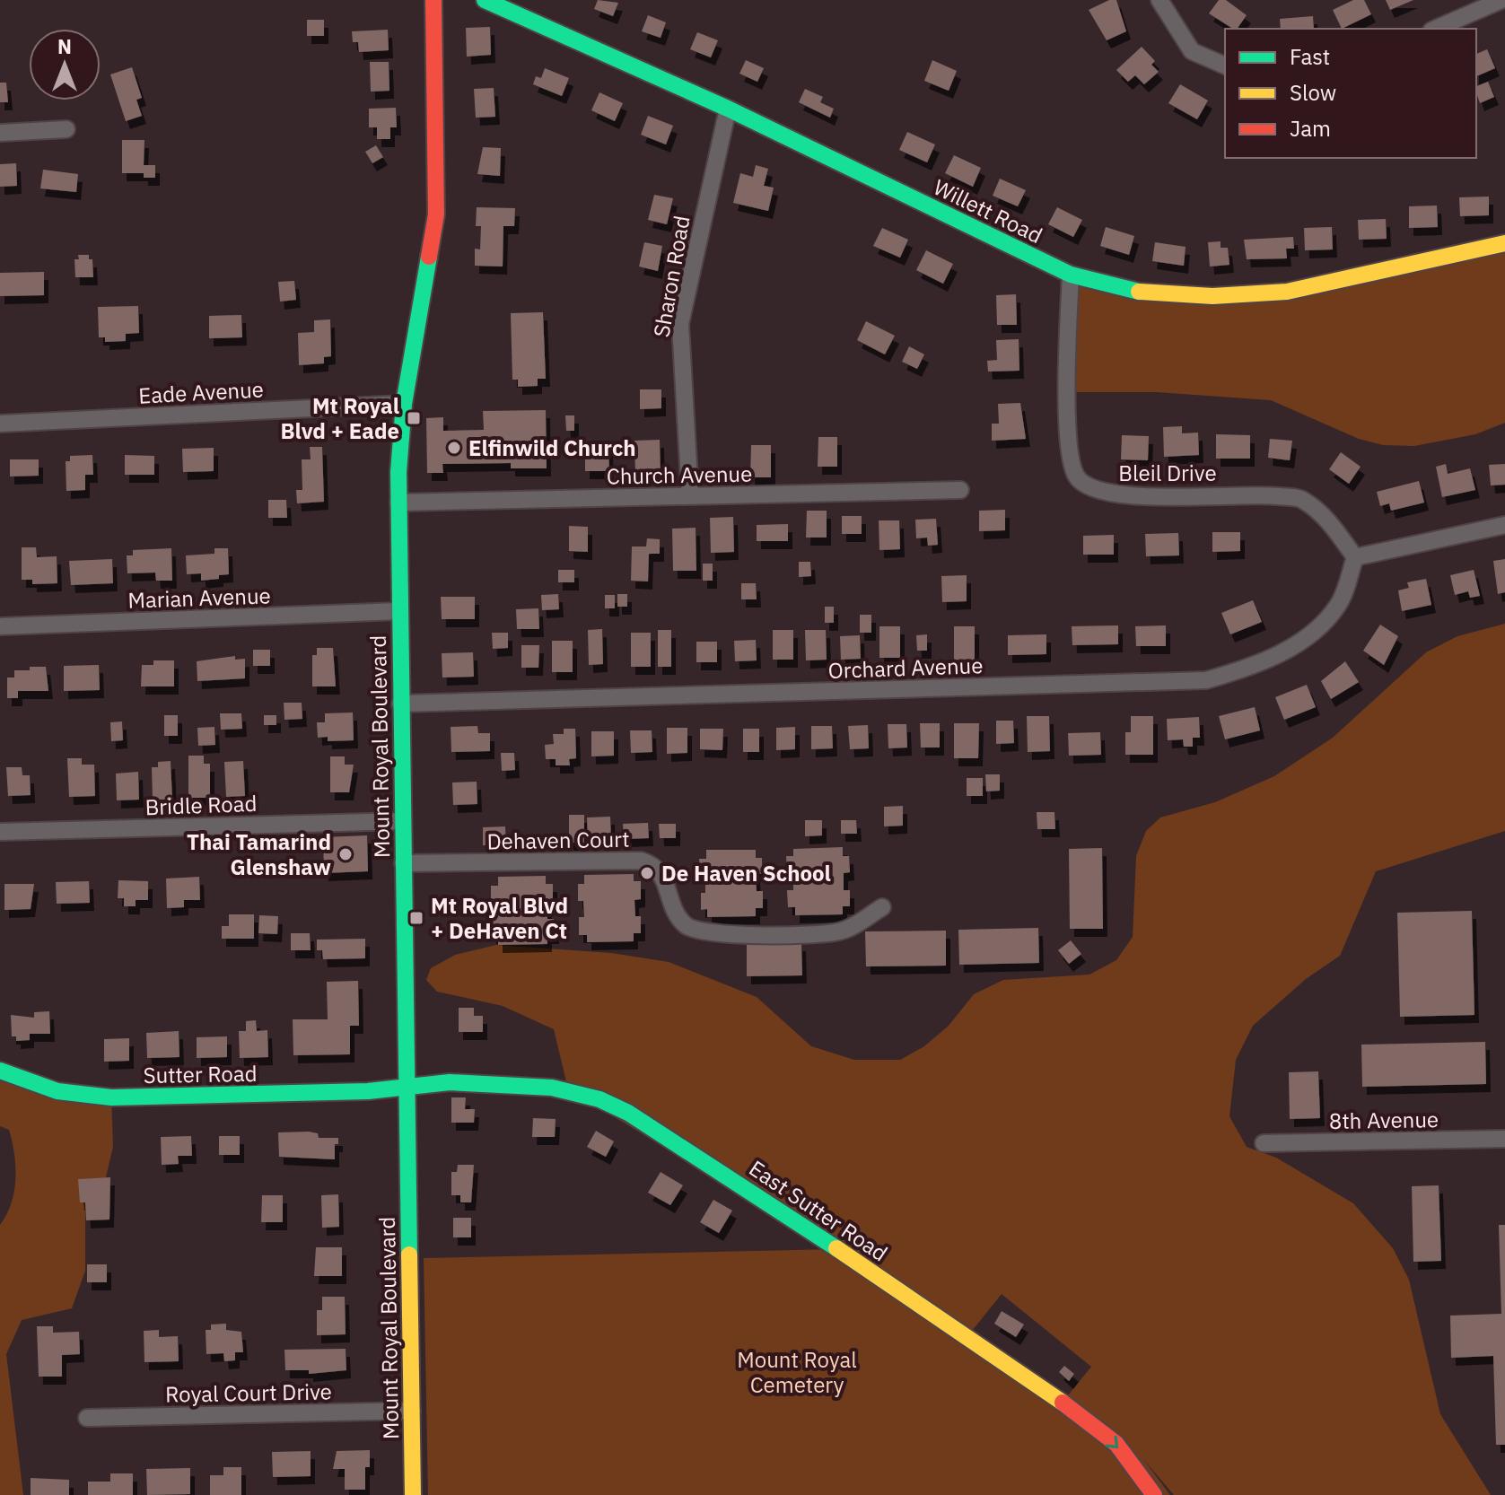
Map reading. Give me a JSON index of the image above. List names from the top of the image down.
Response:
{
  "streets": {
    "street": [
      "Willett Road",
      "Sharon Road",
      "Eade Avenue",
      "Bleil Drive",
      "Church Avenue",
      "Marian Avenue",
      "Orchard Avenue",
      "Mount Royal Boulevard",
      "Bridle Road",
      "Dehaven Court",
      "Sutter Road",
      "8th Avenue",
      "East Sutter Road",
      "Royal Court Drive"
    ]
  },
  "crossings": [
    ["Willett Road", "Sharon Road"],
    ["Willett Road", "Bleil Drive"],
    ["Sharon Road", "Church Avenue"],
    ["Eade Avenue", "Mount Royal Boulevard"],
    ["Bleil Drive", "Orchard Avenue"],
    ["Church Avenue", "Mount Royal Boulevard"],
    ["Marian Avenue", "Mount Royal Boulevard"],
    ["Orchard Avenue", "Mount Royal Boulevard"],
    ["Mount Royal Boulevard", "Bridle Road"],
    ["Mount Royal Boulevard", "Dehaven Court"],
    ["Mount Royal Boulevard", "Sutter Road"],
    ["Mount Royal Boulevard", "East Sutter Road"],
    ["Mount Royal Boulevard", "Royal Court Drive"],
    ["Sutter Road", "East Sutter Road"]
  ],
  "one_way": ["East Sutter Road"],
  "parks": ["Mount Royal Cemetery"],
  "places": {
    "transit": ["Mt Royal Blvd + Eade", "Mt Royal Blvd + DeHaven Ct"],
    "other": ["Elfinwild Church", "Thai Tamarind Glenshaw", "De Haven School"]
  },
  "legend": ["Fast", "Slow", "Jam"],
  "north": "top"
}
